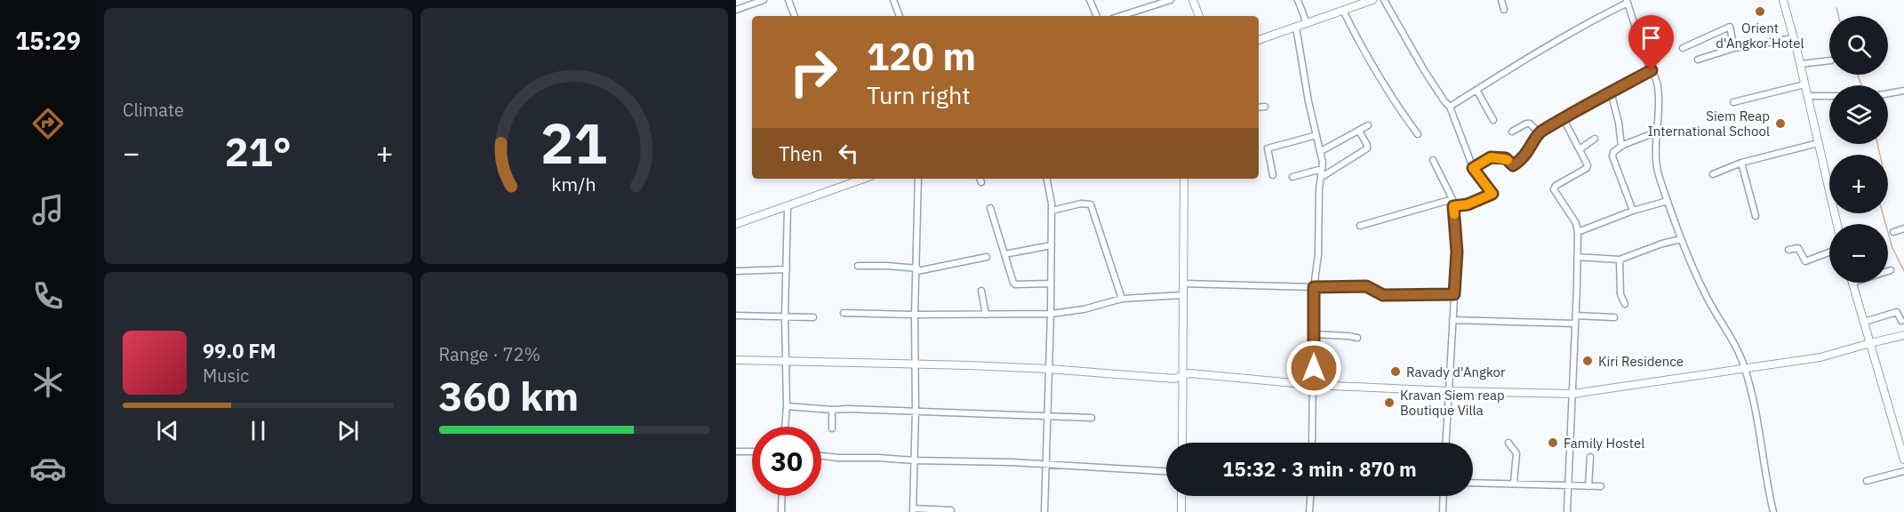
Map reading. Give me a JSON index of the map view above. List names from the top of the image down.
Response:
{
  "places": [
    "Orient d'Angkor Hotel",
    "Siem Reap International School",
    "Kiri Residence",
    "Ravady d'Angkor",
    "Kravan Siem reap Boutique Villa",
    "Family Hostel"
  ],
  "page": {
    "tabs": "15:29",
    "tile": [
      "Climate",
      ["Range · 72%", "360 km"]
    ],
    "map_buttons": ["+", "−"],
    "turn": ["120 m", "Turn right"],
    "then": "Then",
    "heat": ["−", "21°", "+"],
    "song": ["99.0 FM", "Music"],
    "limit": "30",
    "trip": "15:32 · 3 min · 870 m",
    "gauge": ["21", "km/h"]
  }
}
